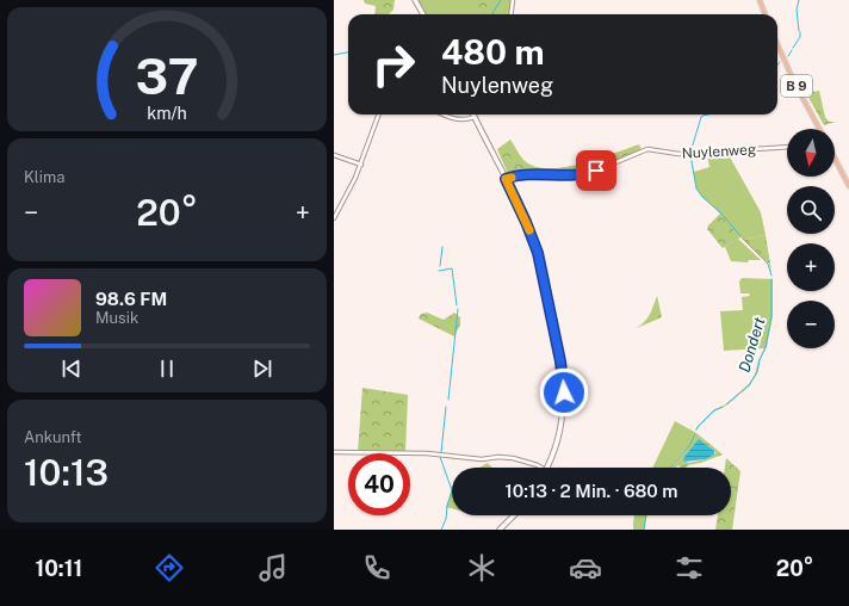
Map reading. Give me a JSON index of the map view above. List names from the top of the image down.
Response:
{
  "streets": {
    "main road": ["B 9"],
    "street": ["Nuylenweg"]
  },
  "water": ["Dondert"],
  "north": "bottom",
  "page": {
    "turn": ["480 m", "Nuylenweg"],
    "map_buttons": ["+", "−"],
    "tile": [
      "Klima",
      ["Ankunft", "10:13"]
    ],
    "heat": ["−", "20°", "+"],
    "song": ["98.6 FM", "Musik"],
    "limit": "40",
    "trip": "10:13 · 2 Min. · 680 m",
    "tabs": ["10:11", "20°"],
    "gauge": ["37", "km/h"]
  }
}
